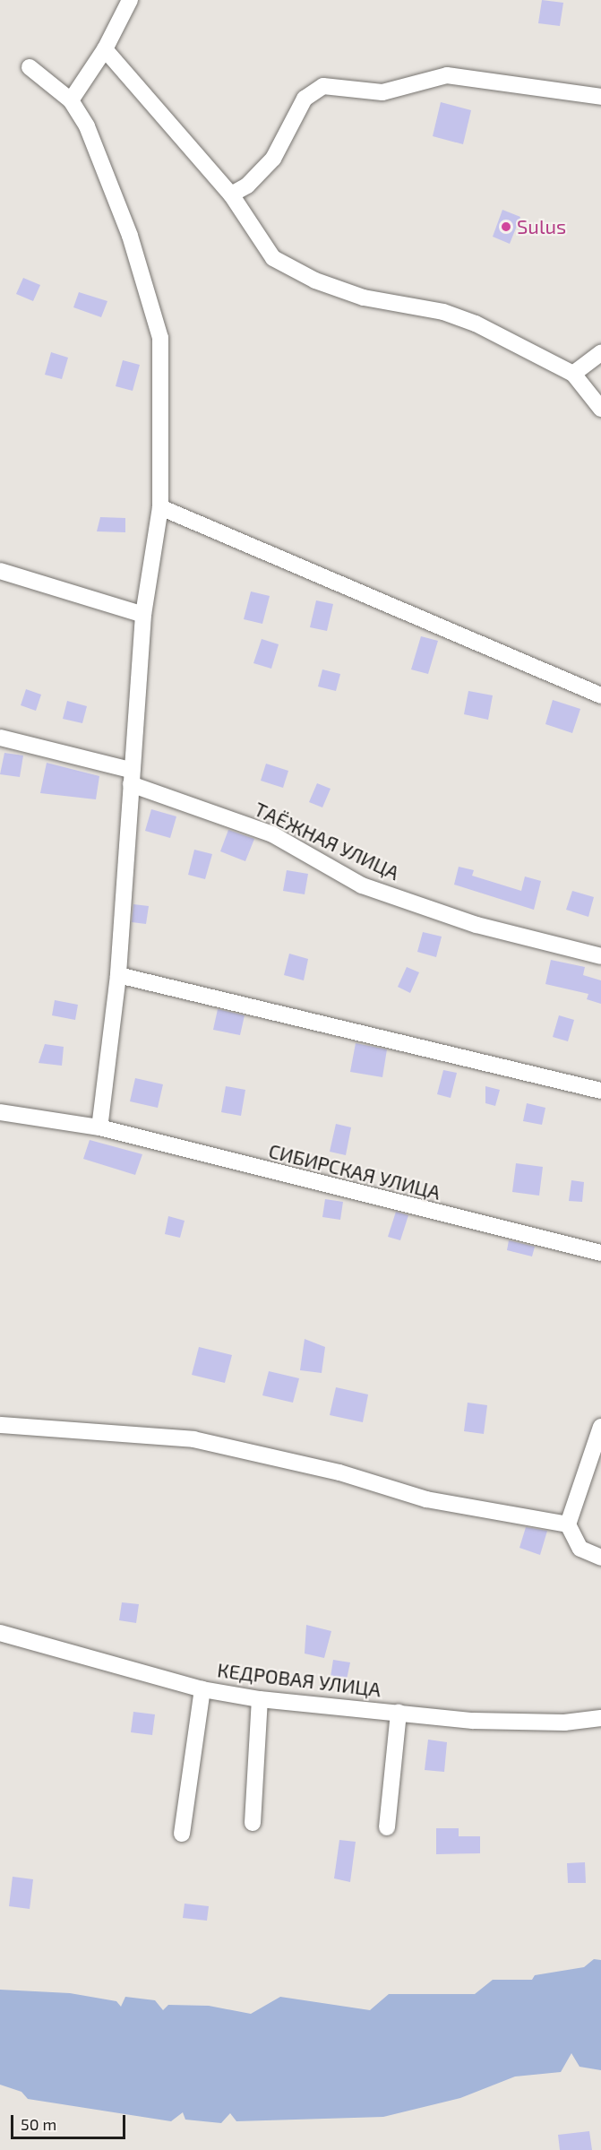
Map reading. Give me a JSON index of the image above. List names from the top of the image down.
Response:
{
  "streets": {
    "street": ["ТАЁЖНАЯ УЛИЦА", "СИБИРСКАЯ УЛИЦА", "КЕДРОВАЯ УЛИЦА"]
  },
  "places": ["Sulus"],
  "scale_bar": "50 m"
}
